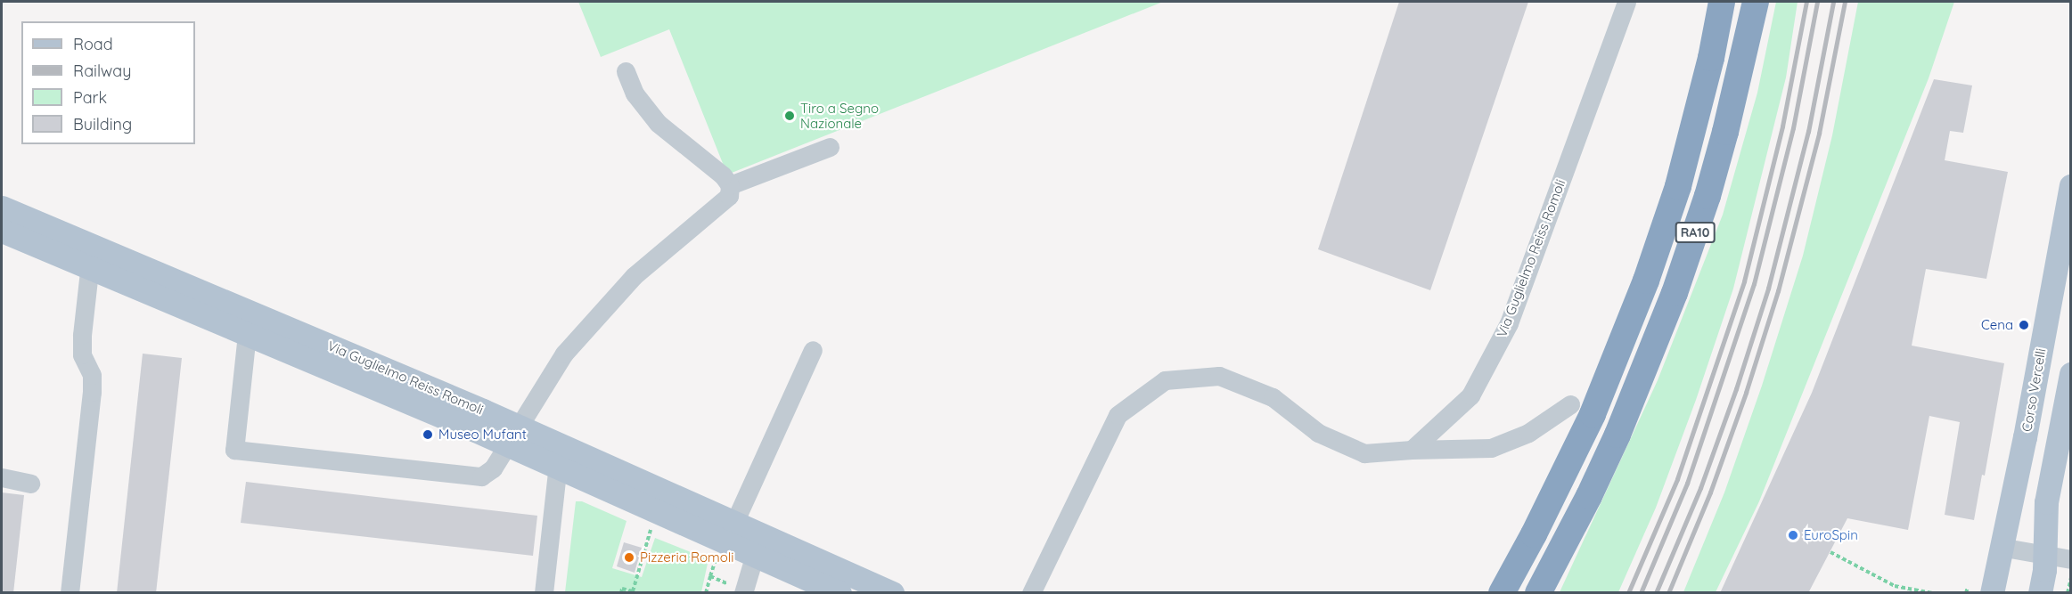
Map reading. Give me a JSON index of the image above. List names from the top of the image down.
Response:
{
  "streets": {
    "highway": ["RA10"],
    "main road": ["Via Guglielmo Reiss Romoli", "Corso Vercelli"]
  },
  "places": [
    "Tiro a Segno Nazionale",
    "Cena",
    "Museo Mufant",
    "EuroSpin",
    "Pizzeria Romoli"
  ],
  "legend": [
    "Road",
    "Railway",
    "Park",
    "Building"
  ]
}
